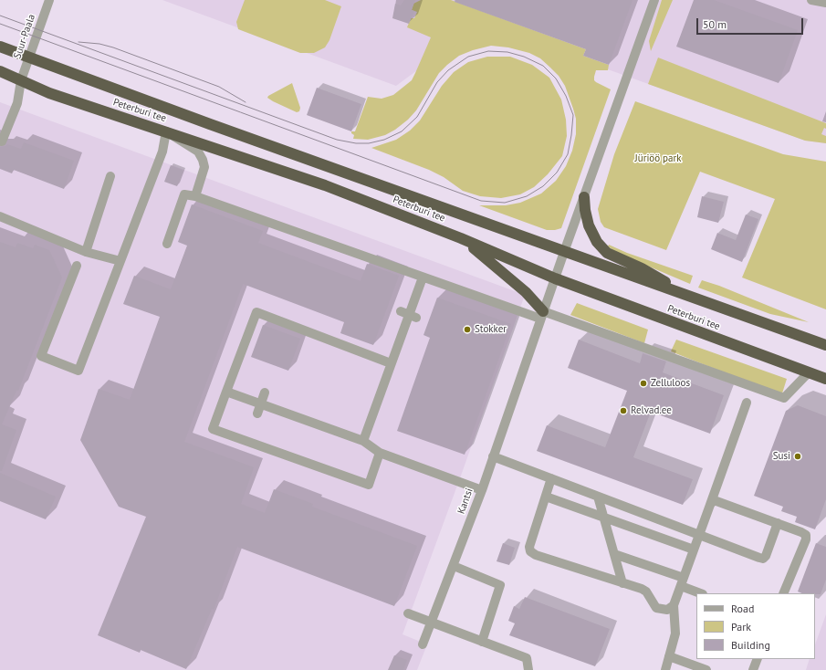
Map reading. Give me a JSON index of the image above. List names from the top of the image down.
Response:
{
  "streets": {
    "highway": ["Peterburi tee"],
    "street": ["Suur-Paala", "Kantsi"]
  },
  "crossings": [
    ["Suur-Paala", "Peterburi tee"],
    ["Peterburi tee", "Kantsi"]
  ],
  "parks": ["Jüriöö park"],
  "places": [
    "Stokker",
    "Zelluloos",
    "Relvad.ee",
    "Susi"
  ],
  "legend": ["Road", "Park", "Building"],
  "scale_bar": "50 m"
}
